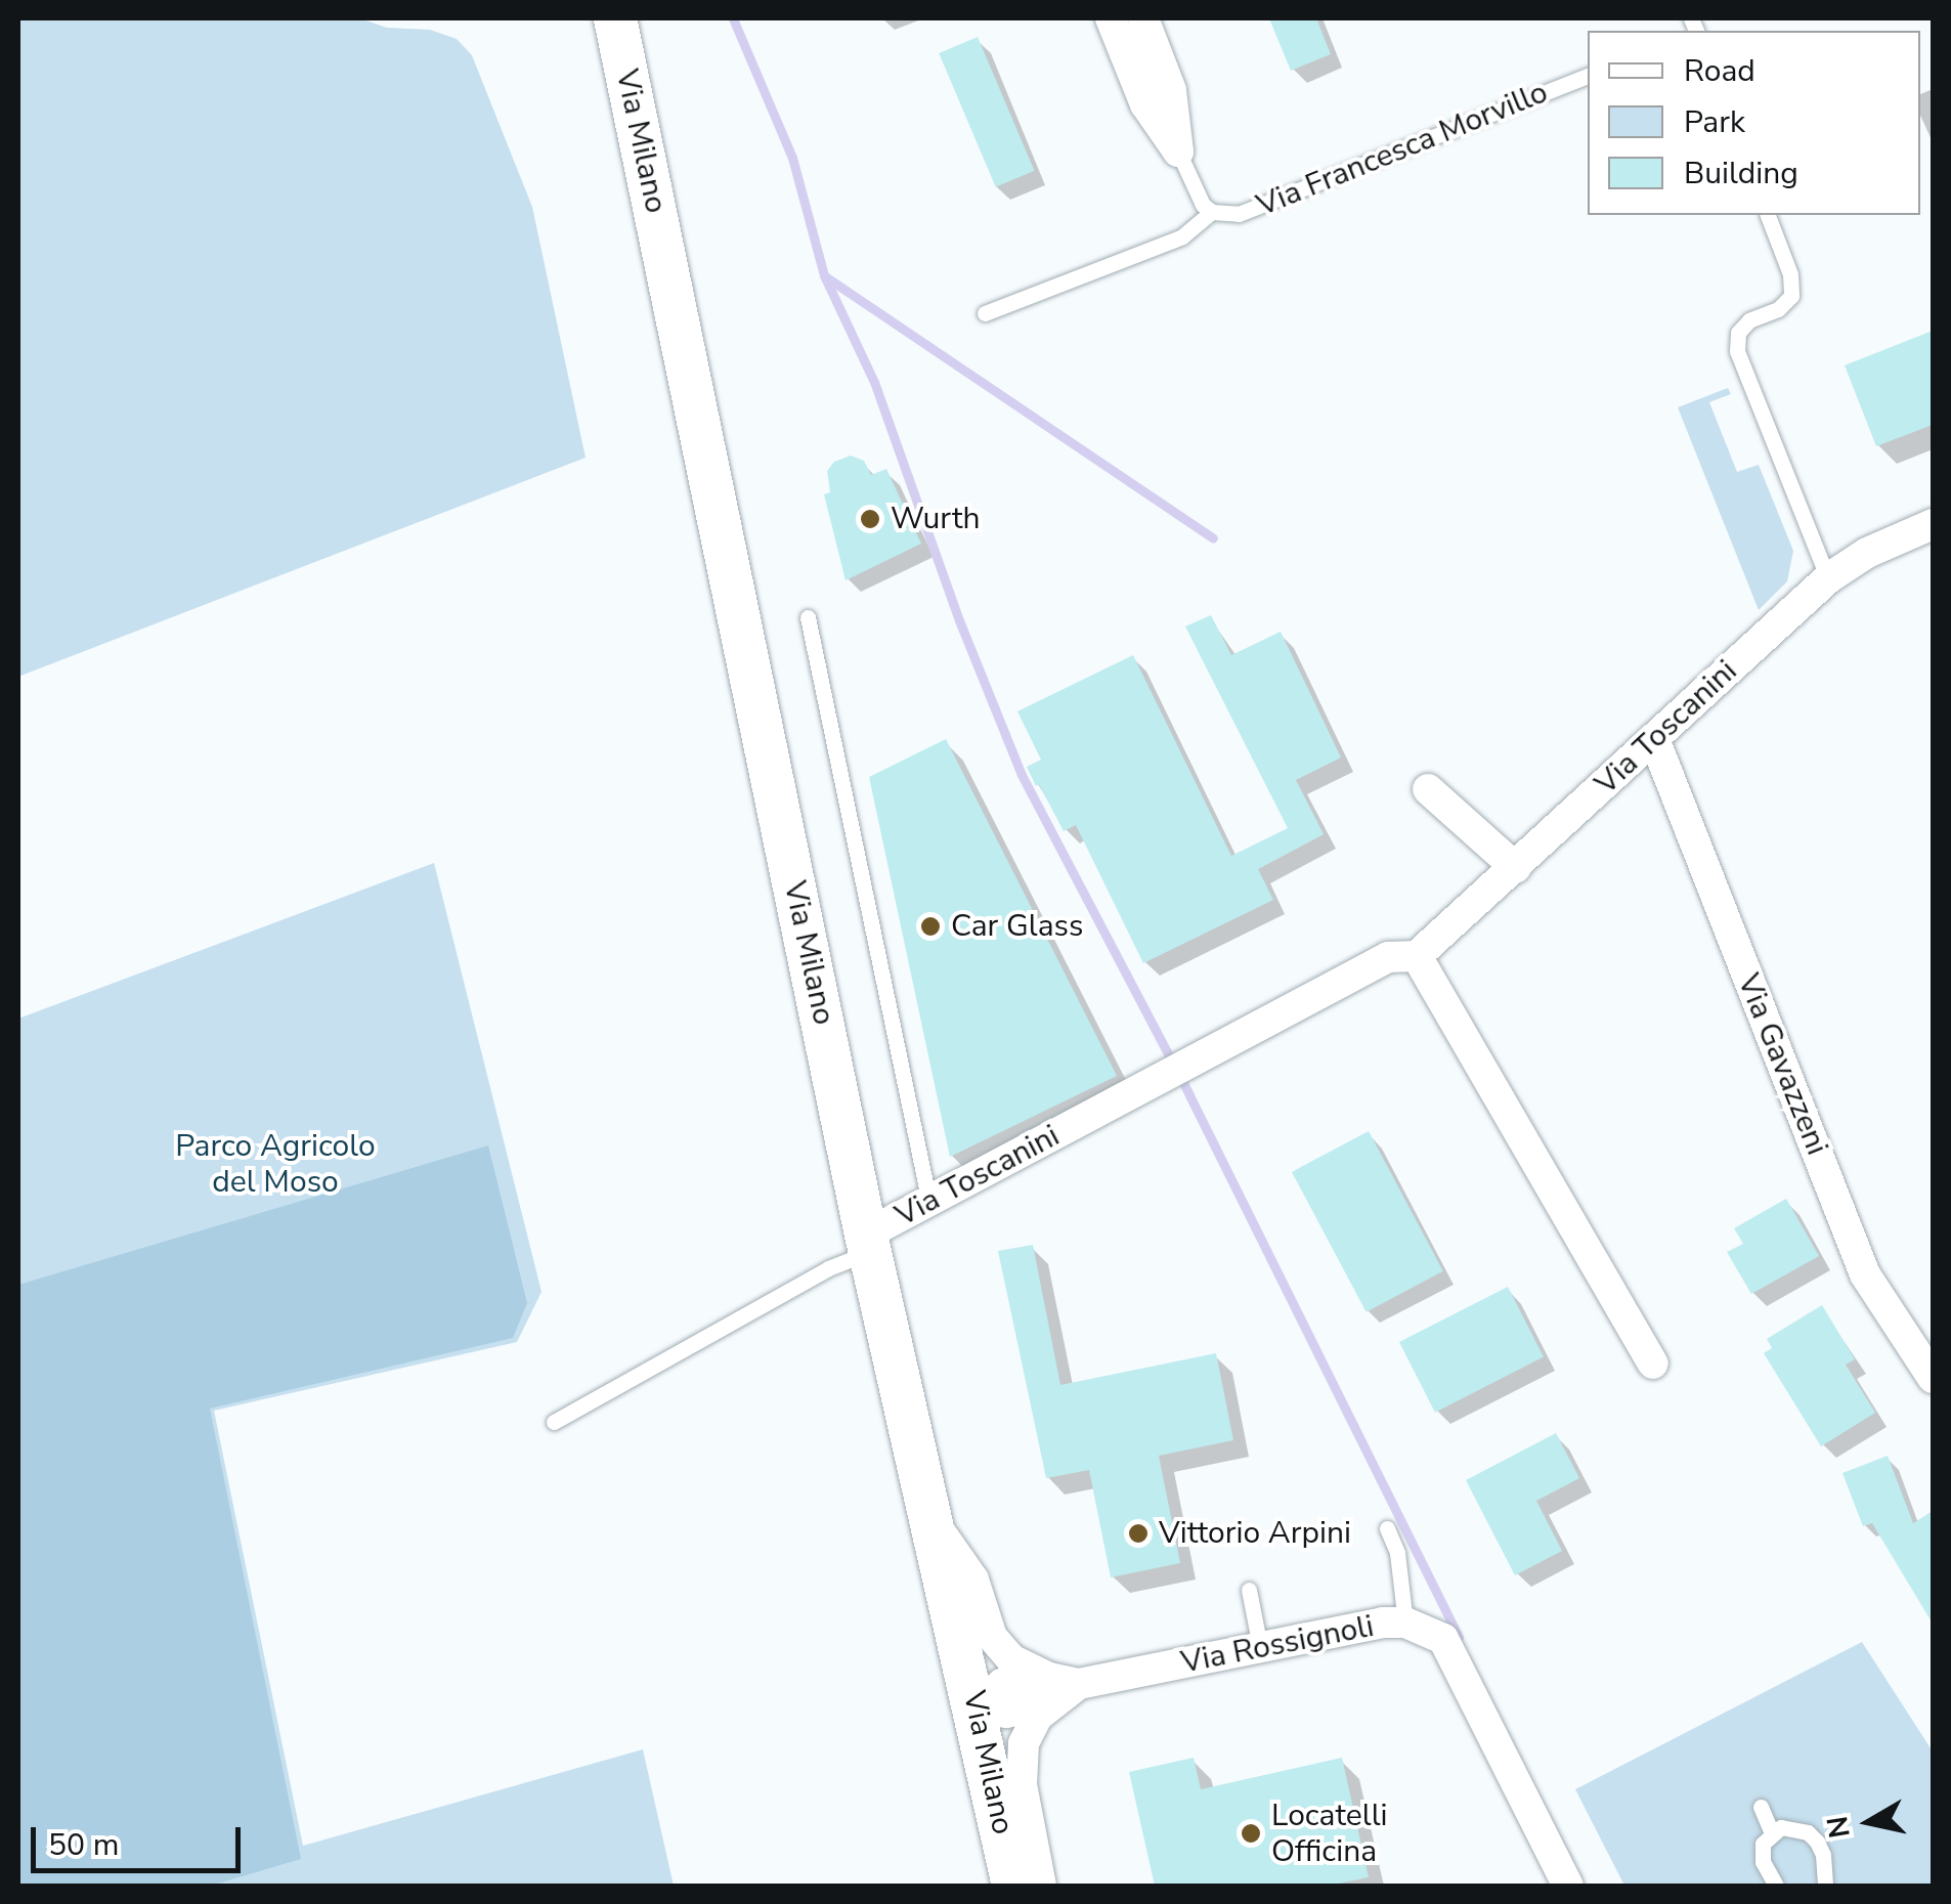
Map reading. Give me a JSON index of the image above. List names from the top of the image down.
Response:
{
  "streets": {
    "main road": ["Via Milano"],
    "street": ["Via Toscanini", "Via Gavazzeni", "Via Rossignoli"],
    "lane": ["Via Francesca Morvillo"]
  },
  "crossings": [
    ["Via Milano", "Via Toscanini"],
    ["Via Milano", "Via Rossignoli"],
    ["Via Toscanini", "Via Gavazzeni"]
  ],
  "parks": ["Parco Agricolo del Moso"],
  "places": [
    "Wurth",
    "Car Glass",
    "Vittorio Arpini",
    "Locatelli Officina"
  ],
  "legend": ["Road", "Park", "Building"],
  "scale_bar": "50 m",
  "north": "left"
}
